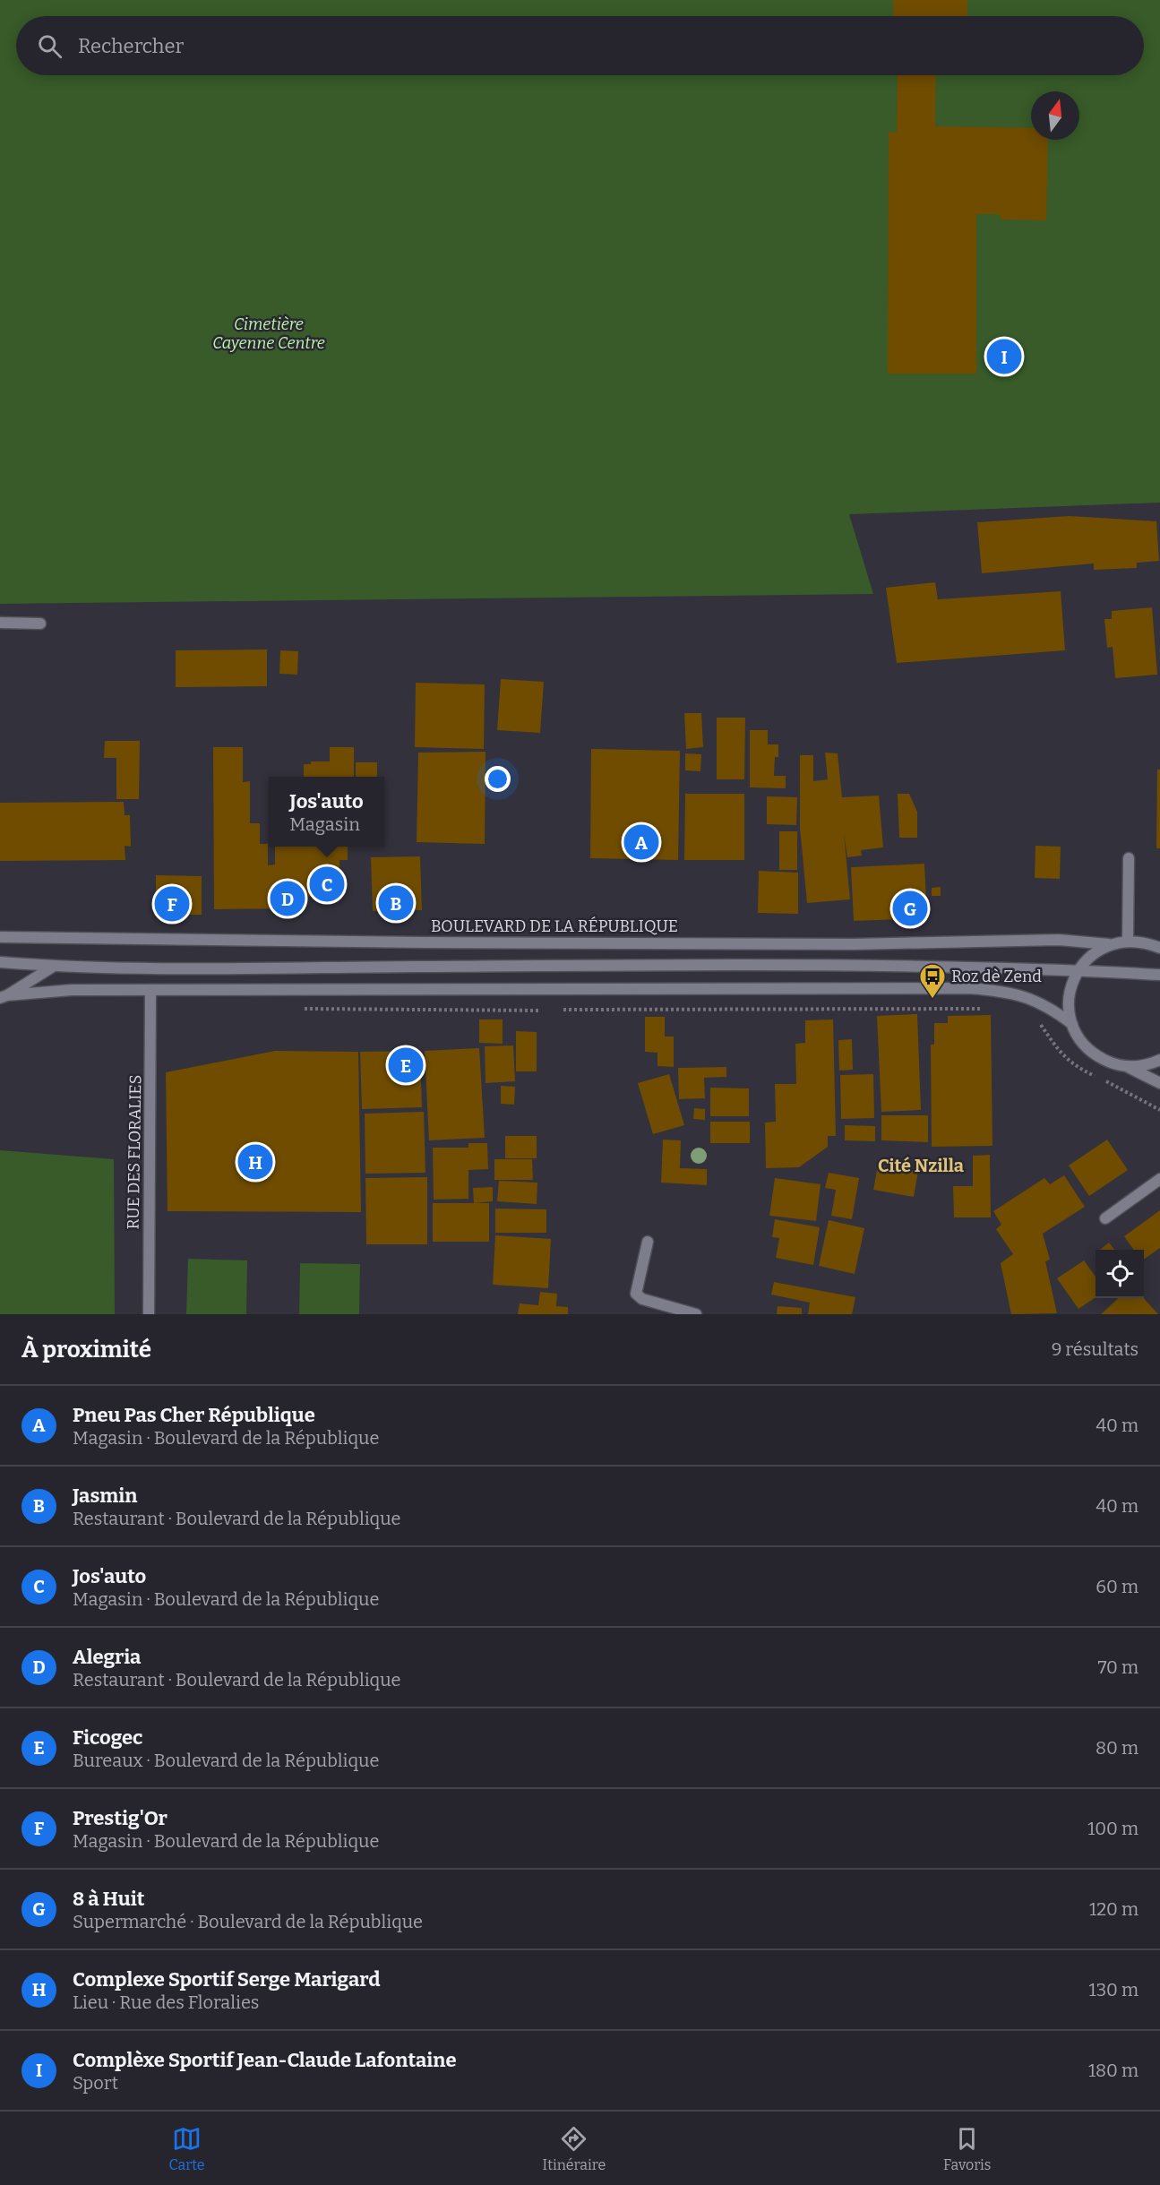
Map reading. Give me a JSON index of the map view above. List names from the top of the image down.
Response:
{
  "streets": {
    "street": ["BOULEVARD DE LA RÉPUBLIQUE", "RUE DES FLORALIES"]
  },
  "districts": ["Cité Nzilla"],
  "parks": ["Cimetière Cayenne Centre"],
  "places": {
    "bus stop": ["Roz dè Zend"]
  },
  "north": "top",
  "page": {
    "search": "Rechercher",
    "pins": [
      "I",
      "A",
      "C",
      "D",
      "B",
      "F",
      "G",
      "E",
      "H"
    ],
    "popup": ["Jos'auto", "Magasin"],
    "heading": ["À proximité", "9 résultats"],
    "list": [
      {
        "mark": "A",
        "name": "Pneu Pas Cher République",
        "note": "Magasin · Boulevard de la République",
        "value": "40 m"
      },
      {
        "mark": "B",
        "name": "Jasmin",
        "note": "Restaurant · Boulevard de la République",
        "value": "40 m"
      },
      {
        "mark": "C",
        "name": "Jos'auto",
        "note": "Magasin · Boulevard de la République",
        "value": "60 m"
      },
      {
        "mark": "D",
        "name": "Alegria",
        "note": "Restaurant · Boulevard de la République",
        "value": "70 m"
      },
      {
        "mark": "E",
        "name": "Ficogec",
        "note": "Bureaux · Boulevard de la République",
        "value": "80 m"
      },
      {
        "mark": "F",
        "name": "Prestig'Or",
        "note": "Magasin · Boulevard de la République",
        "value": "100 m"
      },
      {
        "mark": "G",
        "name": "8 à Huit",
        "note": "Supermarché · Boulevard de la République",
        "value": "120 m"
      },
      {
        "mark": "H",
        "name": "Complexe Sportif Serge Marigard",
        "note": "Lieu · Rue des Floralies",
        "value": "130 m"
      },
      {
        "mark": "I",
        "name": "Complèxe Sportif Jean-Claude Lafontaine",
        "note": "Sport",
        "value": "180 m"
      }
    ],
    "nav": ["Carte", "Itinéraire", "Favoris"]
  }
}
